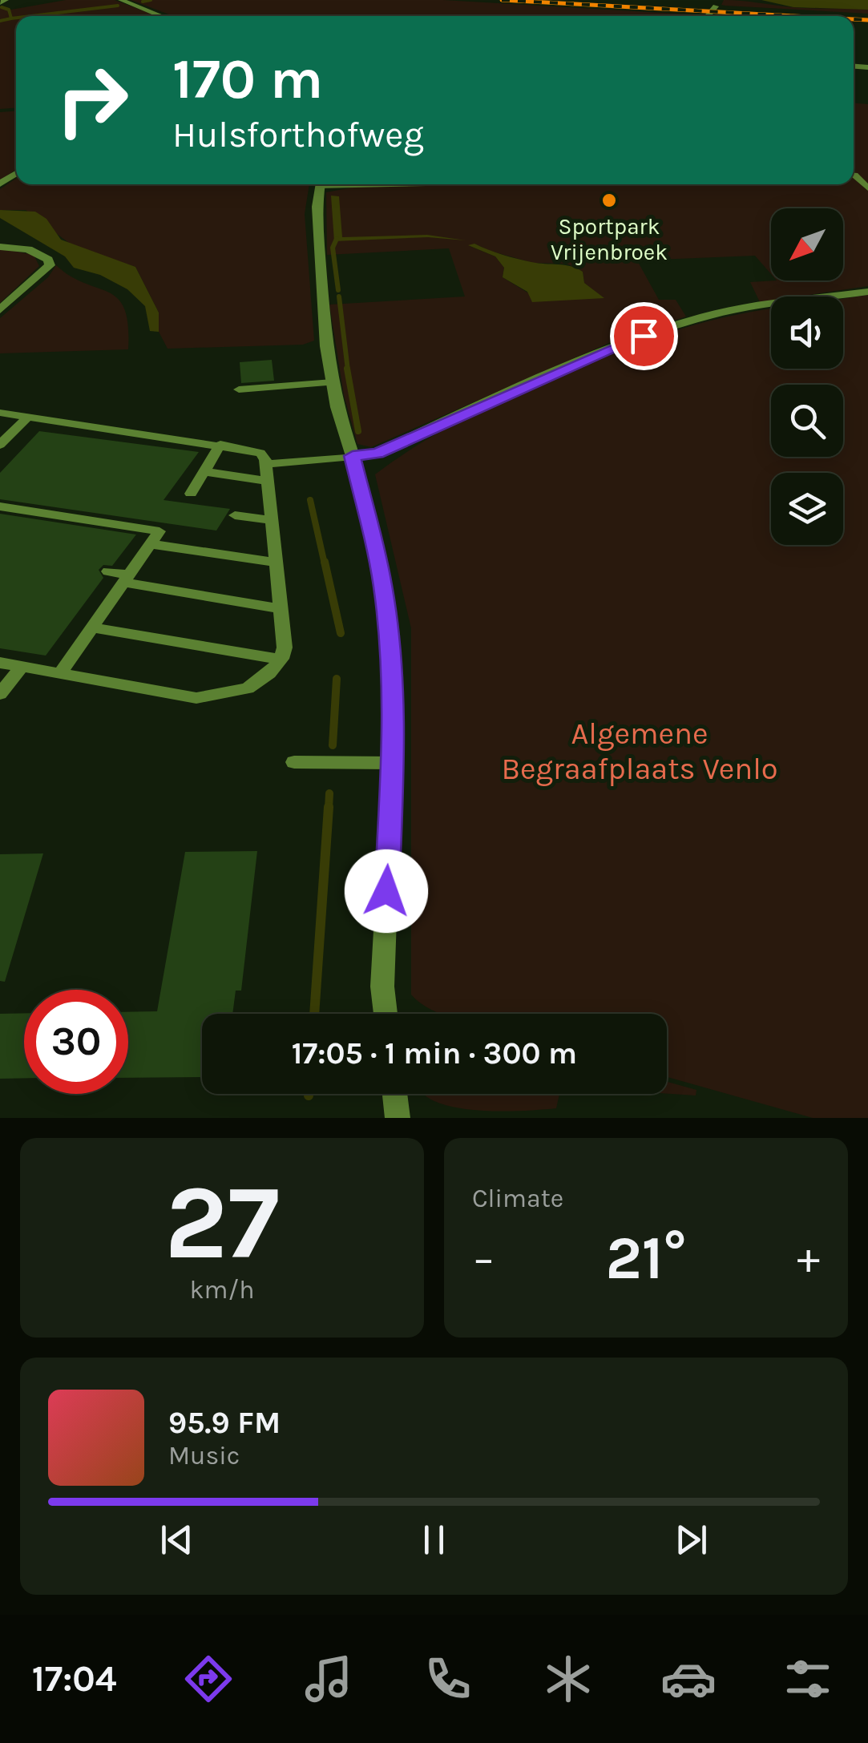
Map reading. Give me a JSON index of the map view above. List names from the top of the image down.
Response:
{
  "parks": ["Algemene Begraafplaats Venlo"],
  "places": ["Sportpark Vrijenbroek"],
  "north": "bottom left",
  "page": {
    "turn": ["170 m", "Hulsforthofweg"],
    "limit": "30",
    "trip": "17:05 · 1 min · 300 m",
    "tile": [
      ["27", "km/h"],
      "Climate"
    ],
    "heat": ["−", "21°", "+"],
    "song": ["95.9 FM", "Music"],
    "tabs": "17:04"
  }
}
